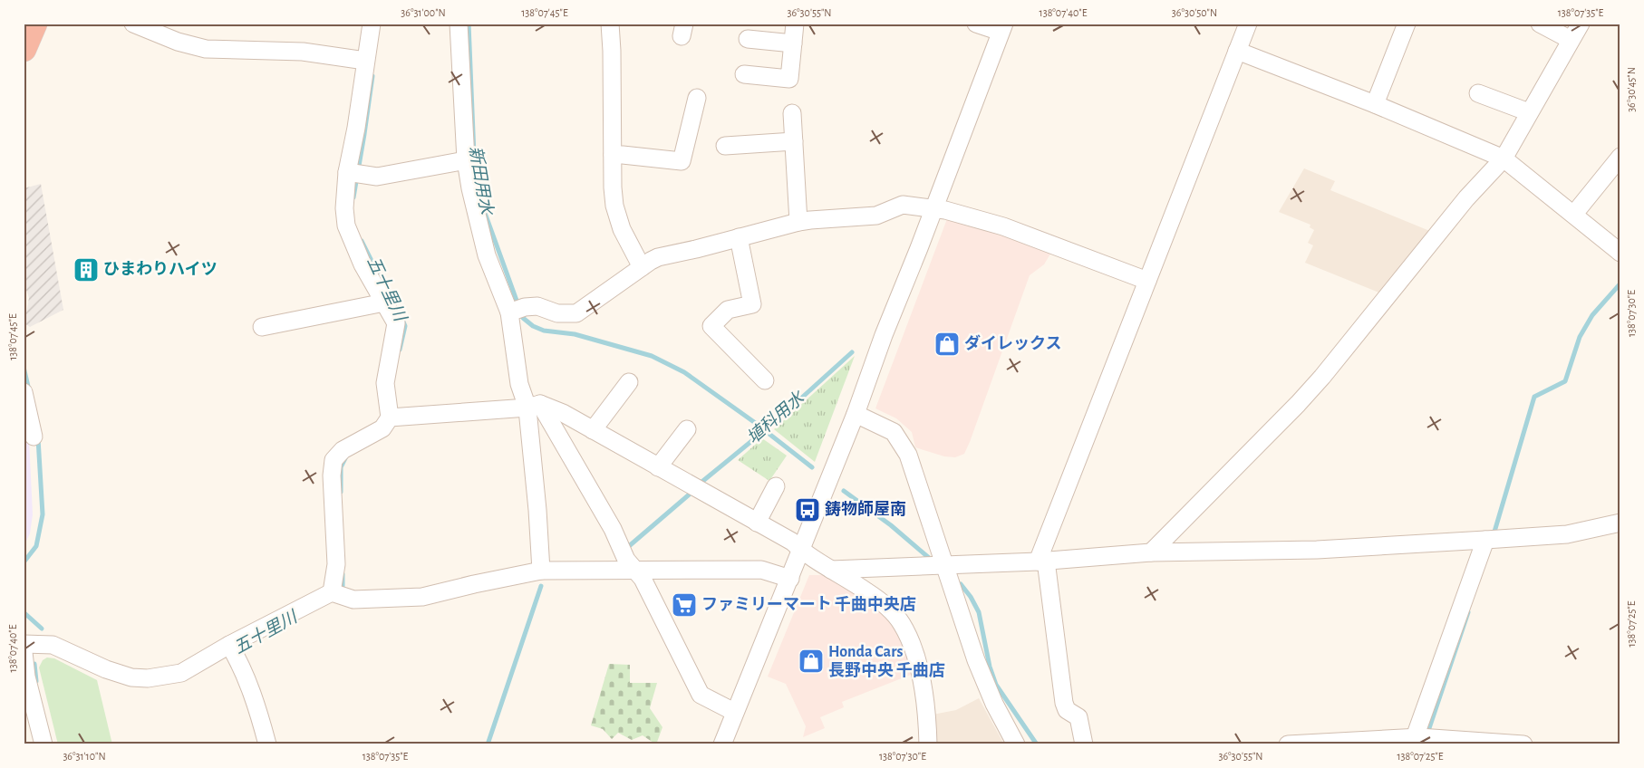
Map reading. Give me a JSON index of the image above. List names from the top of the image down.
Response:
{
  "water": ["新田用水", "五十里川", "埴科用水"],
  "places": {
    "building": ["ひまわりハイツ"],
    "shop": ["ダイレックス", "Honda Cars 長野中央 千曲店"],
    "bus stop": ["鋳物師屋南"],
    "supermarket": ["ファミリーマート 千曲中央店"]
  },
  "coordinates": [
    "36°31'00\"N",
    "138°07'45\"E",
    "36°30'55\"N",
    "138°07'40\"E",
    "36°30'50\"N",
    "138°07'35\"E",
    "36°30'45\"N",
    "138°07'30\"E",
    "138°07'25\"E",
    "36°31'10\"N"
  ]
}
